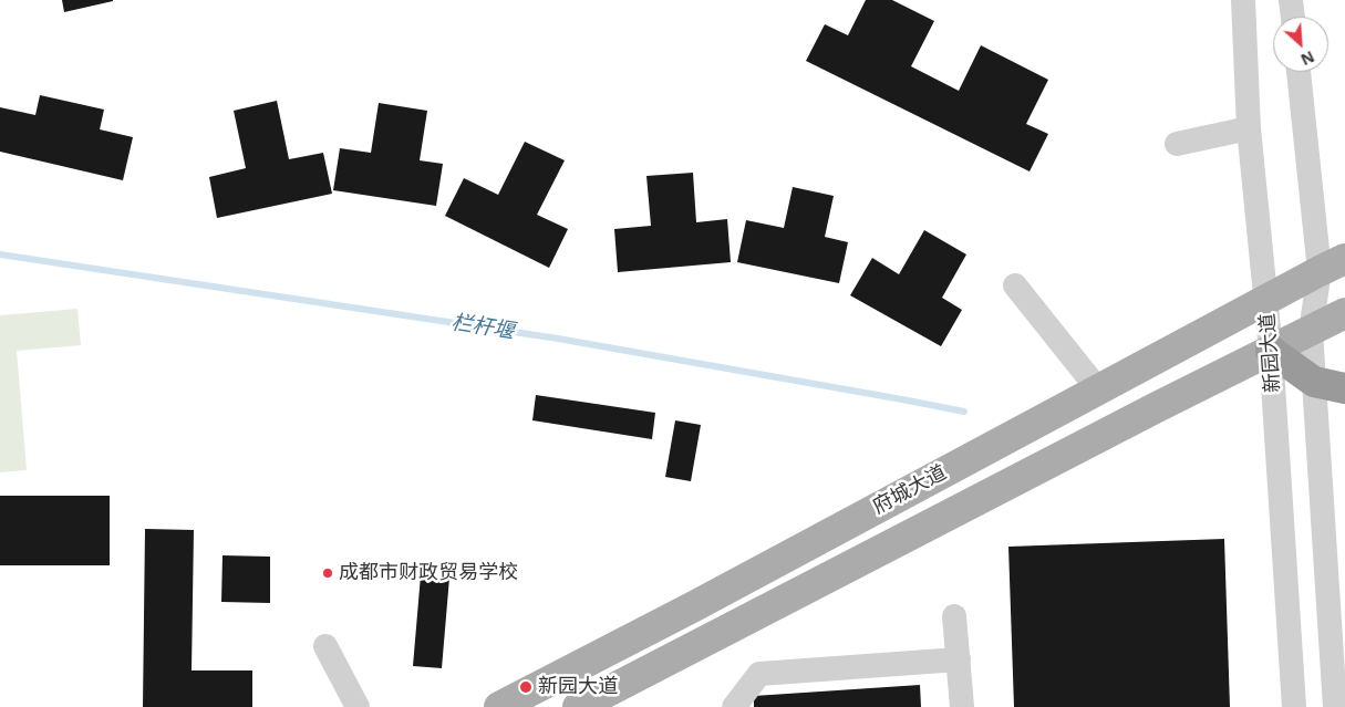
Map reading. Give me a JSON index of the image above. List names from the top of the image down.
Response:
{
  "streets": {
    "main road": ["府城大道"],
    "street": ["新园大道"]
  },
  "crossings": [
    ["新园大道", "府城大道"]
  ],
  "water": ["栏杆堰"],
  "places": ["成都市财政贸易学校", "新园大道"],
  "north": "bottom right"
}
